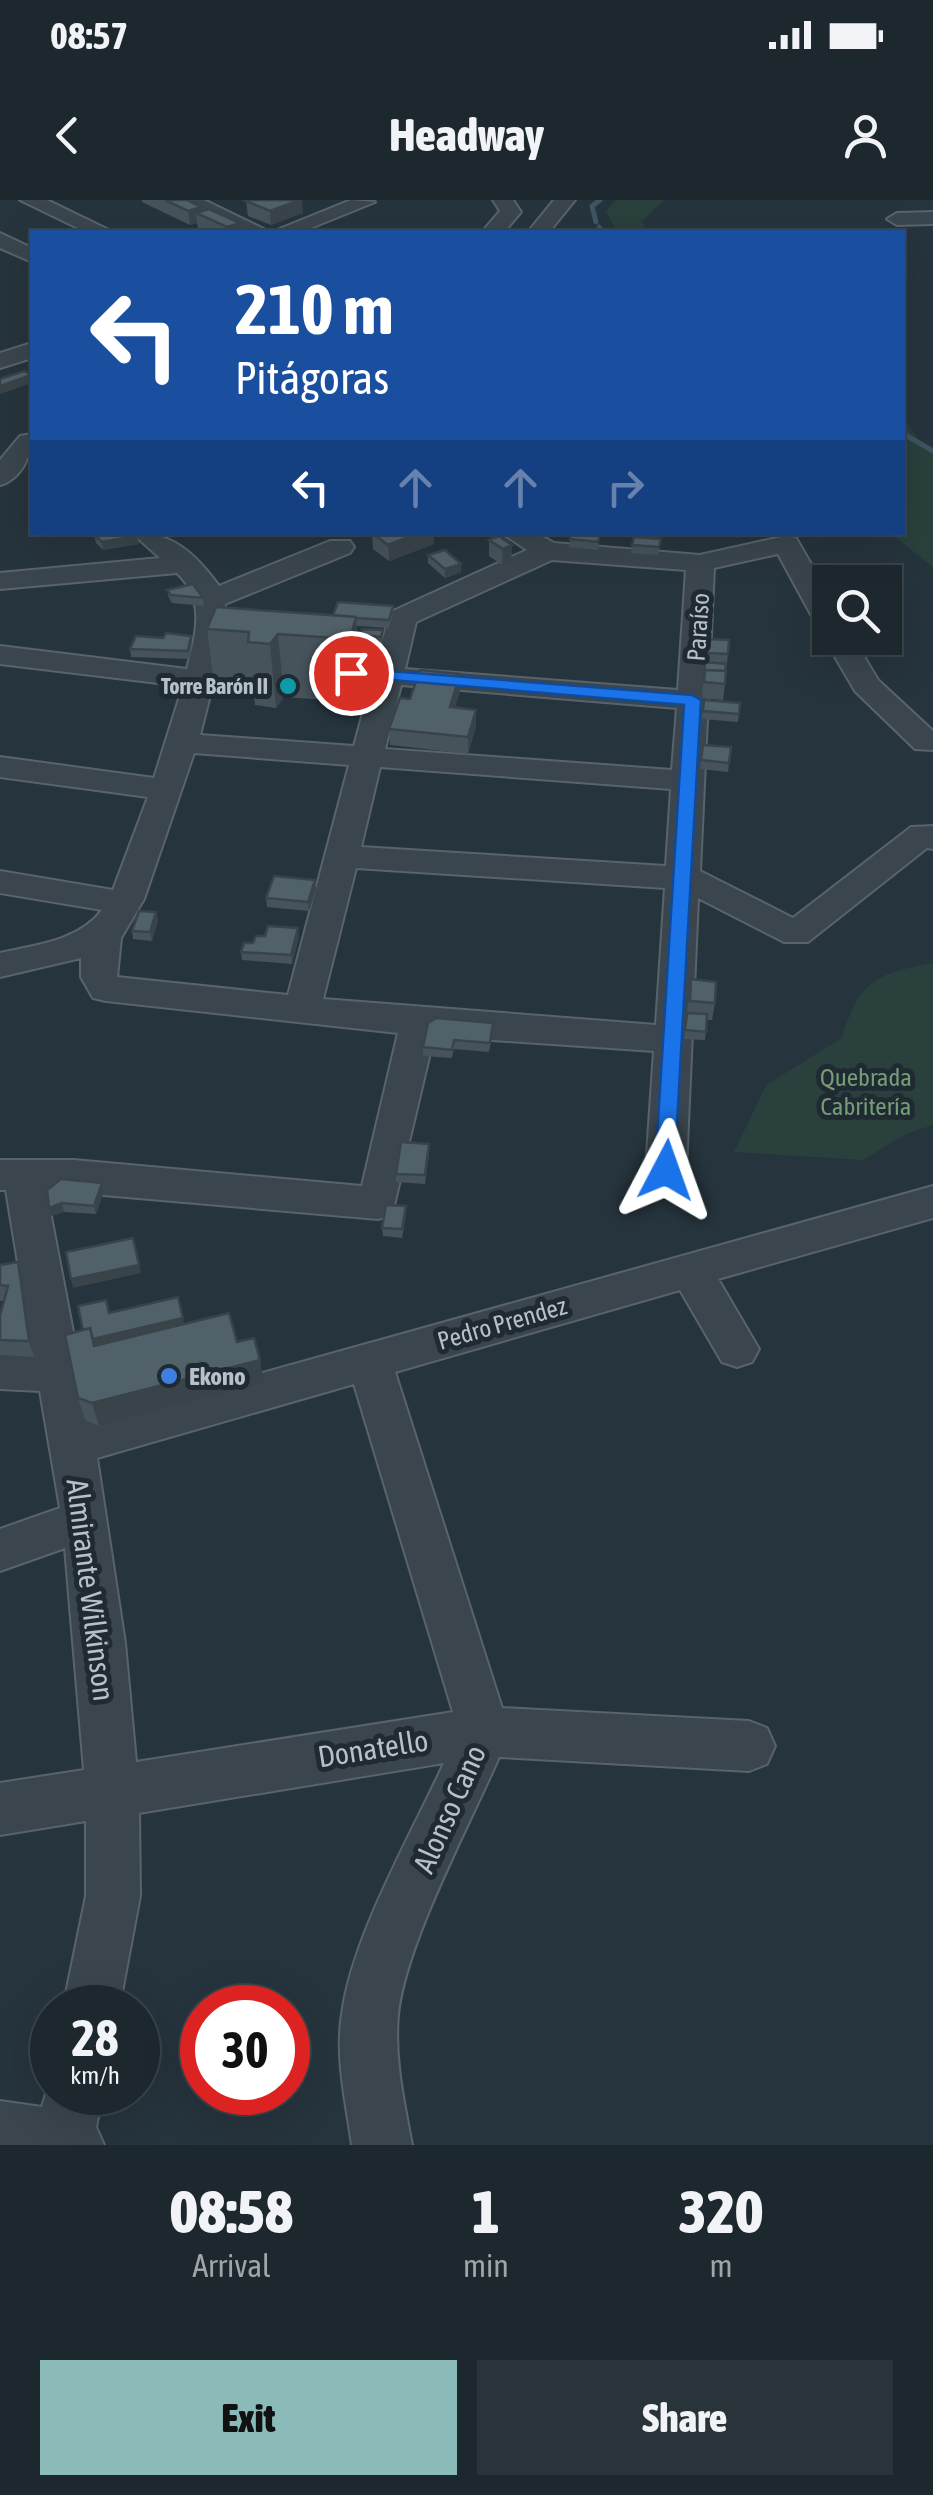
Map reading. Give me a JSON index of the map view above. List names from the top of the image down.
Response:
{
  "streets": {
    "street": [
      "Paraíso",
      "Pedro Prendez",
      "Almirante Wilkinson",
      "Donatello",
      "Alonso Cano"
    ]
  },
  "crossings": [
    ["Pedro Prendez", "Almirante Wilkinson"],
    ["Pedro Prendez", "Alonso Cano"],
    ["Almirante Wilkinson", "Donatello"],
    ["Donatello", "Alonso Cano"]
  ],
  "parks": ["Quebrada Cabritería"],
  "places": ["Torre Barón II", "Ekono"],
  "page": {
    "status": "08:57",
    "header": "Headway",
    "turn": ["210 m", "Pitágoras"],
    "speed": "28 km/h",
    "limit": "30",
    "eta": [
      "08:58",
      "Arrival",
      "1",
      "min",
      "320",
      "m"
    ],
    "buttons": ["Exit", "Share"]
  }
}
